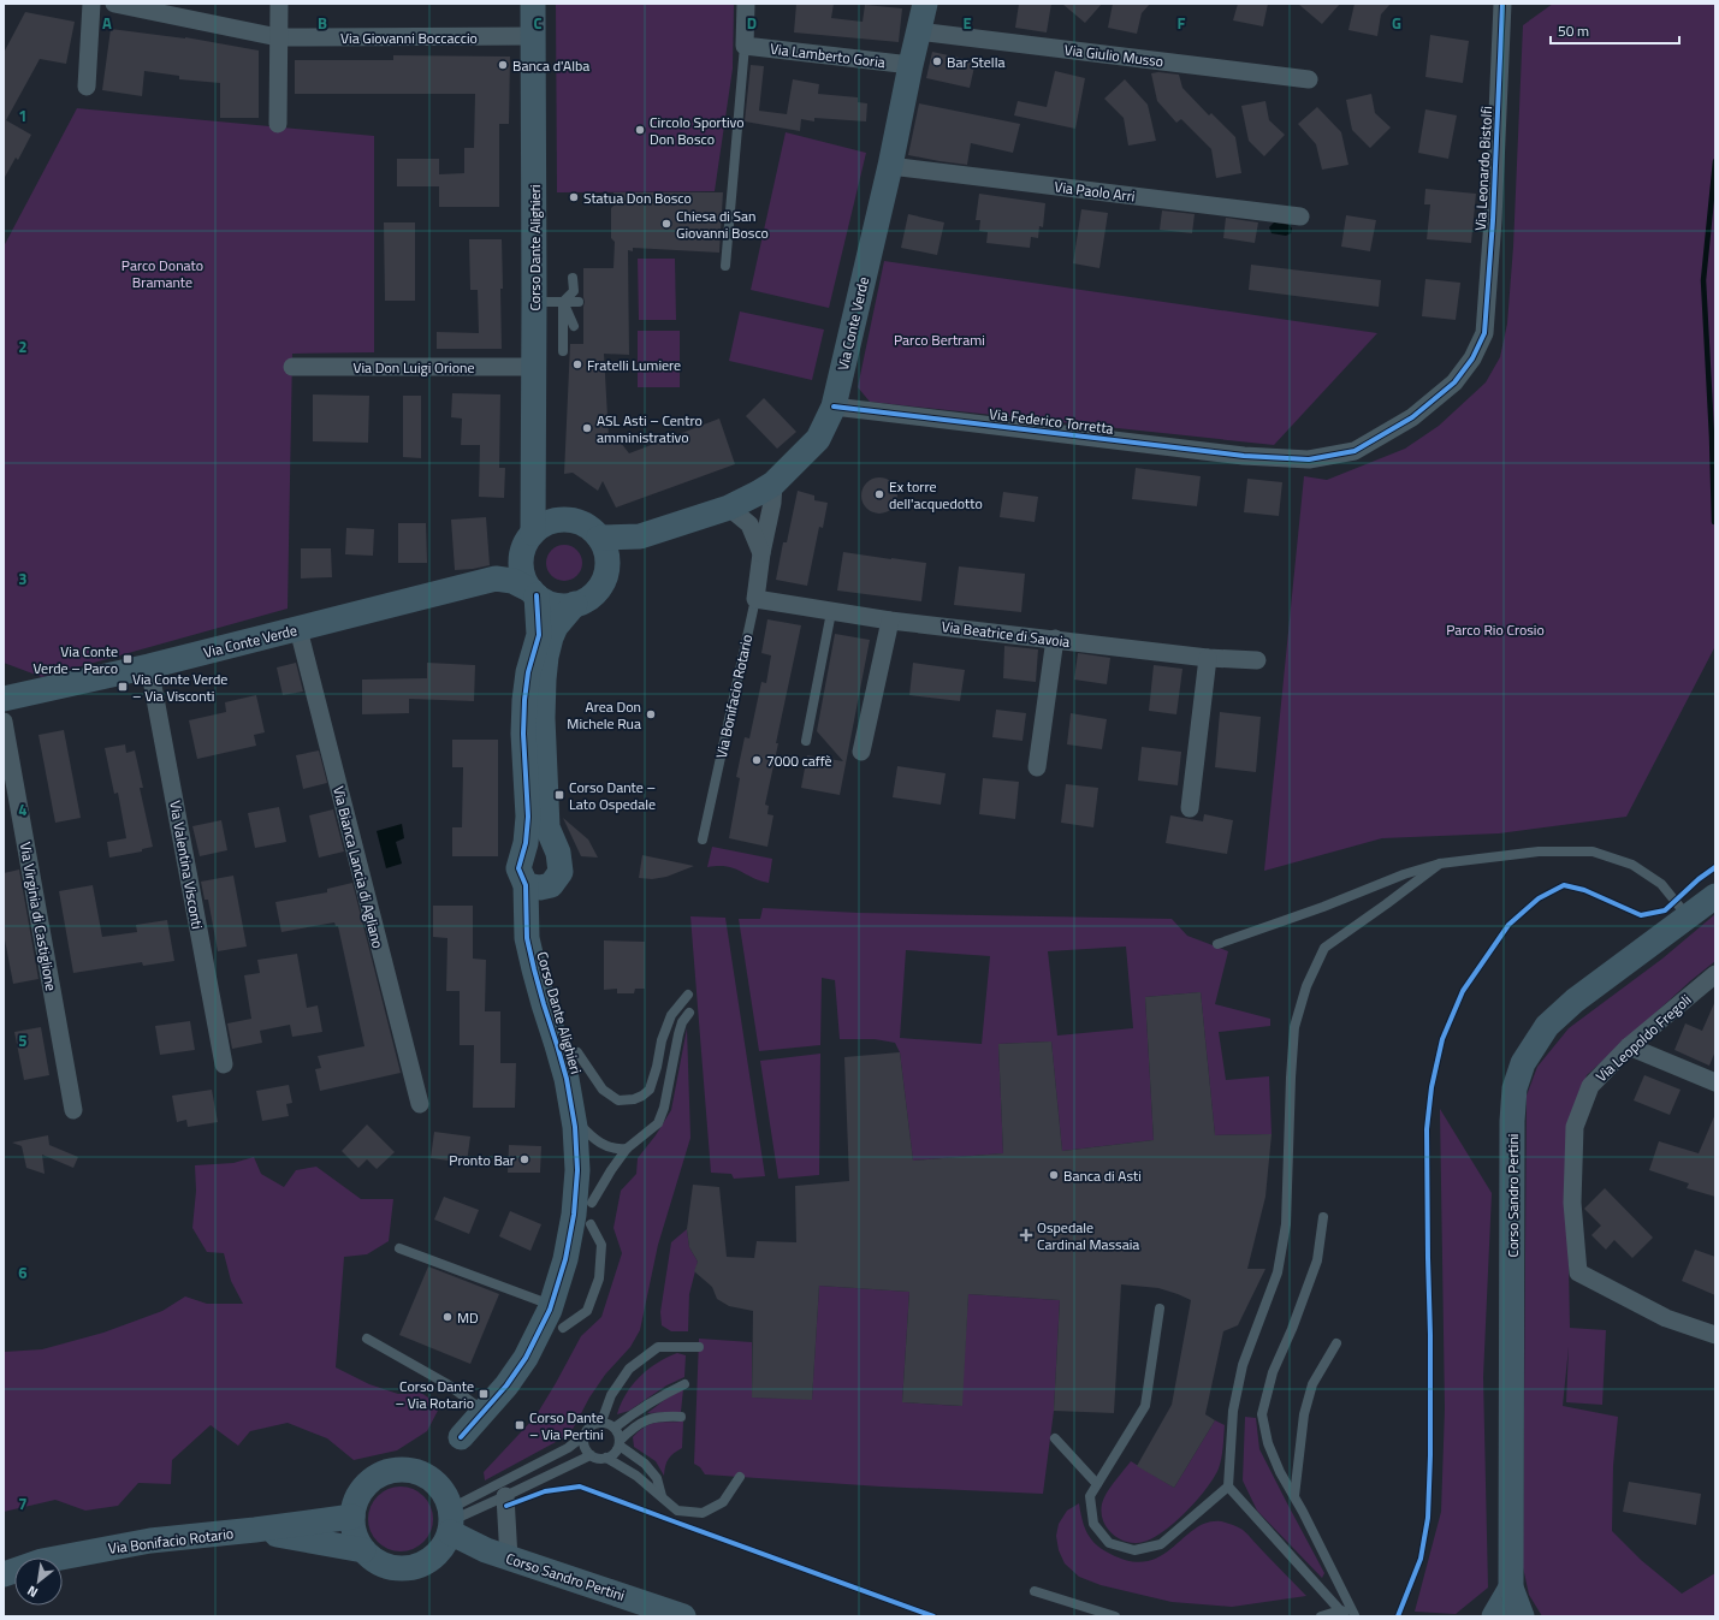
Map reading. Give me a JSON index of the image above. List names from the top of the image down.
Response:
{
  "streets": {
    "street": [
      "Via Giovanni Boccaccio",
      "Via Lamberto Goria",
      "Via Giulio Musso",
      "Via Leonardo Bistolfi",
      "Via Paolo Arri",
      "Corso Dante Alighieri",
      "Via Conte Verde",
      "Via Don Luigi Orione",
      "Via Federico Torretta",
      "Via Beatrice di Savoia",
      "Via Bonifacio Rotario",
      "Via Valentina Visconti",
      "Via Bianca Lancia di Agliano",
      "Via Virginia di Castiglione",
      "Via Leopoldo Fregoli",
      "Corso Sandro Pertini"
    ]
  },
  "crossings": [
    ["Via Giovanni Boccaccio", "Corso Dante Alighieri"],
    ["Via Lamberto Goria", "Via Conte Verde"],
    ["Via Giulio Musso", "Via Conte Verde"],
    ["Via Leonardo Bistolfi", "Via Federico Torretta"],
    ["Via Paolo Arri", "Via Conte Verde"],
    ["Corso Dante Alighieri", "Via Conte Verde"],
    ["Corso Dante Alighieri", "Via Don Luigi Orione"],
    ["Via Conte Verde", "Via Federico Torretta"],
    ["Via Conte Verde", "Via Bonifacio Rotario"],
    ["Via Conte Verde", "Via Valentina Visconti"],
    ["Via Conte Verde", "Via Bianca Lancia di Agliano"],
    ["Via Beatrice di Savoia", "Via Bonifacio Rotario"],
    ["Via Bonifacio Rotario", "Corso Sandro Pertini"]
  ],
  "parks": ["Parco Donato Bramante", "Parco Bertrami", "Parco Rio Crosio"],
  "places": {
    "other": [
      "Bar Stella",
      "Banca d'Alba",
      "Circolo Sportivo Don Bosco",
      "Statua Don Bosco",
      "Chiesa di San Giovanni Bosco",
      "Fratelli Lumiere",
      "ASL Asti – Centro amministrativo",
      "Ex torre dell'acquedotto",
      "Area Don Michele Rua",
      "7000 caffè",
      "Pronto Bar",
      "Banca di Asti",
      "MD"
    ],
    "transit": [
      "Via Conte Verde – Parco",
      "Via Conte Verde – Via Visconti",
      "Corso Dante – Lato Ospedale",
      "Corso Dante – Via Rotario",
      "Corso Dante – Via Pertini"
    ],
    "health": ["Ospedale Cardinal Massaia"]
  },
  "scale_bar": "50 m",
  "north": "bottom left",
  "grid": {
    "columns": [
      "A",
      "B",
      "C",
      "D",
      "E",
      "F",
      "G"
    ],
    "rows": [
      "1",
      "2",
      "3",
      "4",
      "5",
      "6",
      "7"
    ]
  }
}
